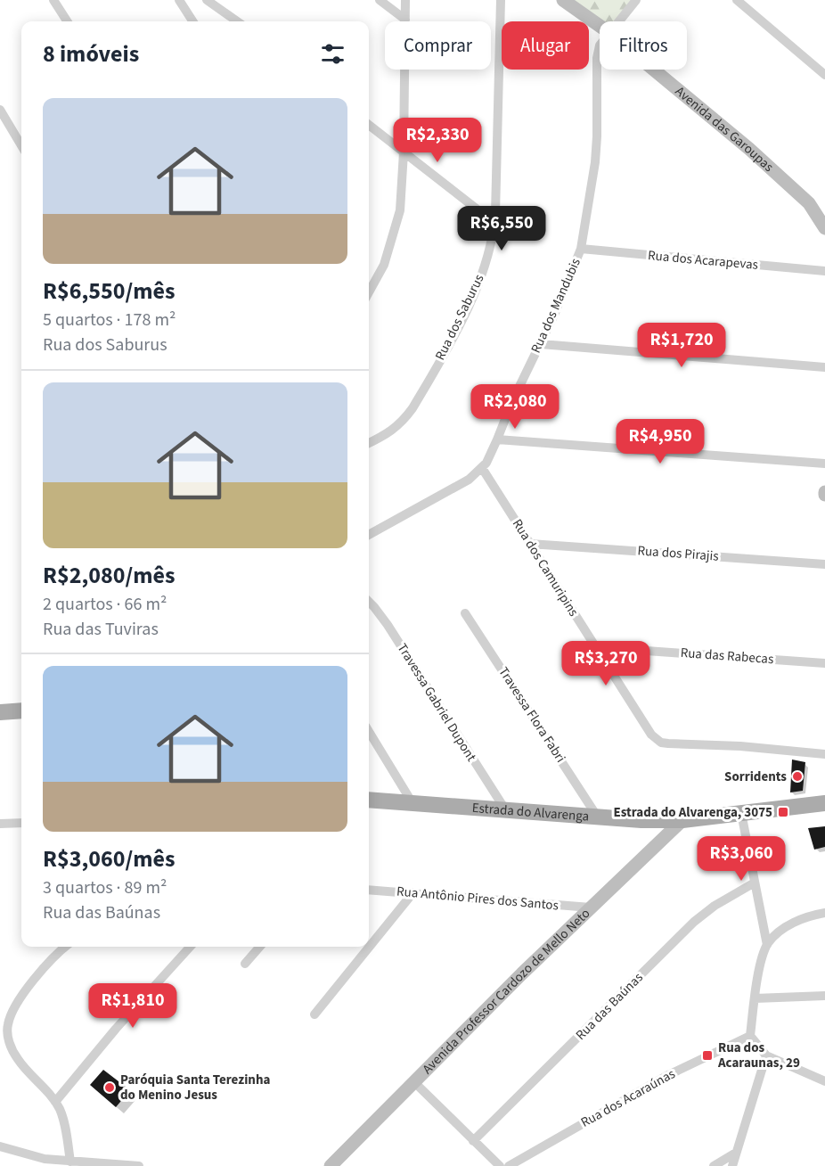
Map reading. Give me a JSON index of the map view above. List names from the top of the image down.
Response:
{
  "streets": {
    "main road": ["Avenida das Garoupas", "Estrada do Alvarenga", "Avenida Professor Cardozo de Mello Neto"],
    "street": [
      "Rua dos Acarapevas",
      "Rua dos Mandubis",
      "Rua dos Saburus",
      "Rua dos Pirajis",
      "Rua dos Camuripins",
      "Rua das Rabecas",
      "Travessa Gabriel Dupont",
      "Travessa Flora Fabri",
      "Rua Antônio Pires dos Santos",
      "Rua das Baúnas",
      "Rua dos Acaraúnas"
    ]
  },
  "crossings": [
    ["Rua dos Acarapevas", "Rua dos Mandubis"],
    ["Rua dos Mandubis", "Rua dos Camuripins"],
    ["Rua dos Pirajis", "Rua dos Camuripins"],
    ["Rua dos Camuripins", "Rua das Rabecas"],
    ["Travessa Gabriel Dupont", "Estrada do Alvarenga"],
    ["Travessa Flora Fabri", "Estrada do Alvarenga"],
    ["Estrada do Alvarenga", "Avenida Professor Cardozo de Mello Neto"],
    ["Rua Antônio Pires dos Santos", "Avenida Professor Cardozo de Mello Neto"]
  ],
  "places": {
    "other": ["Sorridents", "Paróquia Santa Terezinha do Menino Jesus"],
    "transit": ["Estrada do Alvarenga, 3075", "Rua dos Acaraunas, 29"]
  },
  "page": {
    "chip": ["Comprar", "Alugar", "Filtros"],
    "heading": "8 imóveis",
    "list": [
      {
        "name": "R$6,550/mês",
        "note": "5 quartos · 178 m² · Rua dos Saburus"
      },
      {
        "name": "R$2,080/mês",
        "note": "2 quartos · 66 m² · Rua das Tuviras"
      },
      {
        "name": "R$3,060/mês",
        "note": "3 quartos · 89 m² · Rua das Baúnas"
      }
    ],
    "price": [
      "R$2,330",
      "R$6,550",
      "R$1,720",
      "R$2,080",
      "R$4,950",
      "R$3,270",
      "R$3,060",
      "R$1,810"
    ]
  }
}
